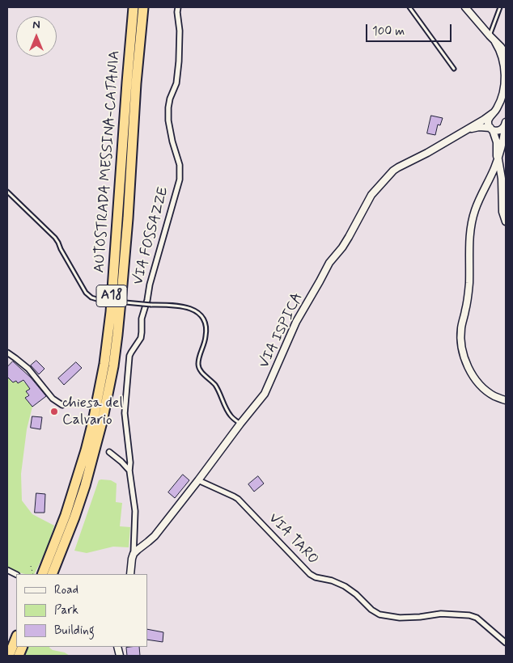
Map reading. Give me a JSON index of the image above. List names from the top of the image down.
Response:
{
  "streets": {
    "highway": ["AUTOSTRADA MESSINA-CATANIA", "A18"],
    "street": ["VIA FOSSAZZE", "VIA ISPICA", "VIA TARO"]
  },
  "crossings": [
    ["VIA ISPICA", "VIA TARO"]
  ],
  "places": ["chiesa del Calvario"],
  "legend": ["Road", "Park", "Building"],
  "scale_bar": "100 m",
  "north": "top"
}
